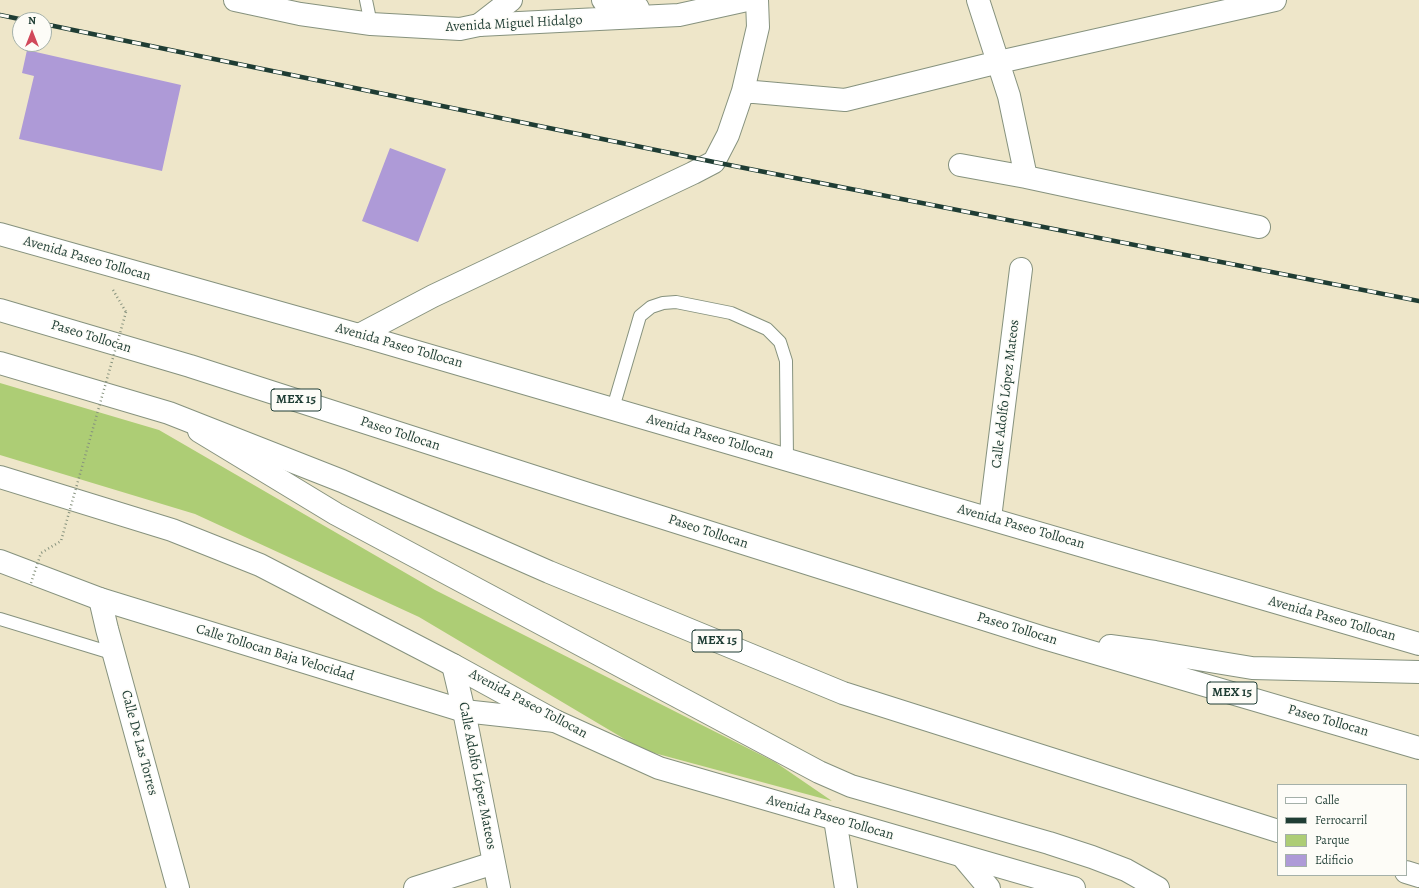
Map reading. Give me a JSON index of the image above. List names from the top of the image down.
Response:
{
  "streets": {
    "main road": [
      "Avenida Miguel Hidalgo",
      "Avenida Paseo Tollocan",
      "Paseo Tollocan",
      "Calle Adolfo López Mateos",
      "MEX 15",
      "Calle Tollocan Baja Velocidad",
      "Calle De Las Torres"
    ]
  },
  "crossings": [
    ["Avenida Paseo Tollocan", "Calle Adolfo López Mateos"],
    ["Avenida Paseo Tollocan", "Calle Tollocan Baja Velocidad"],
    ["Calle Adolfo López Mateos", "Calle Tollocan Baja Velocidad"],
    ["Calle Tollocan Baja Velocidad", "Calle De Las Torres"]
  ],
  "legend": [
    "Calle",
    "Ferrocarril",
    "Parque",
    "Edificio"
  ],
  "north": "top"
}
